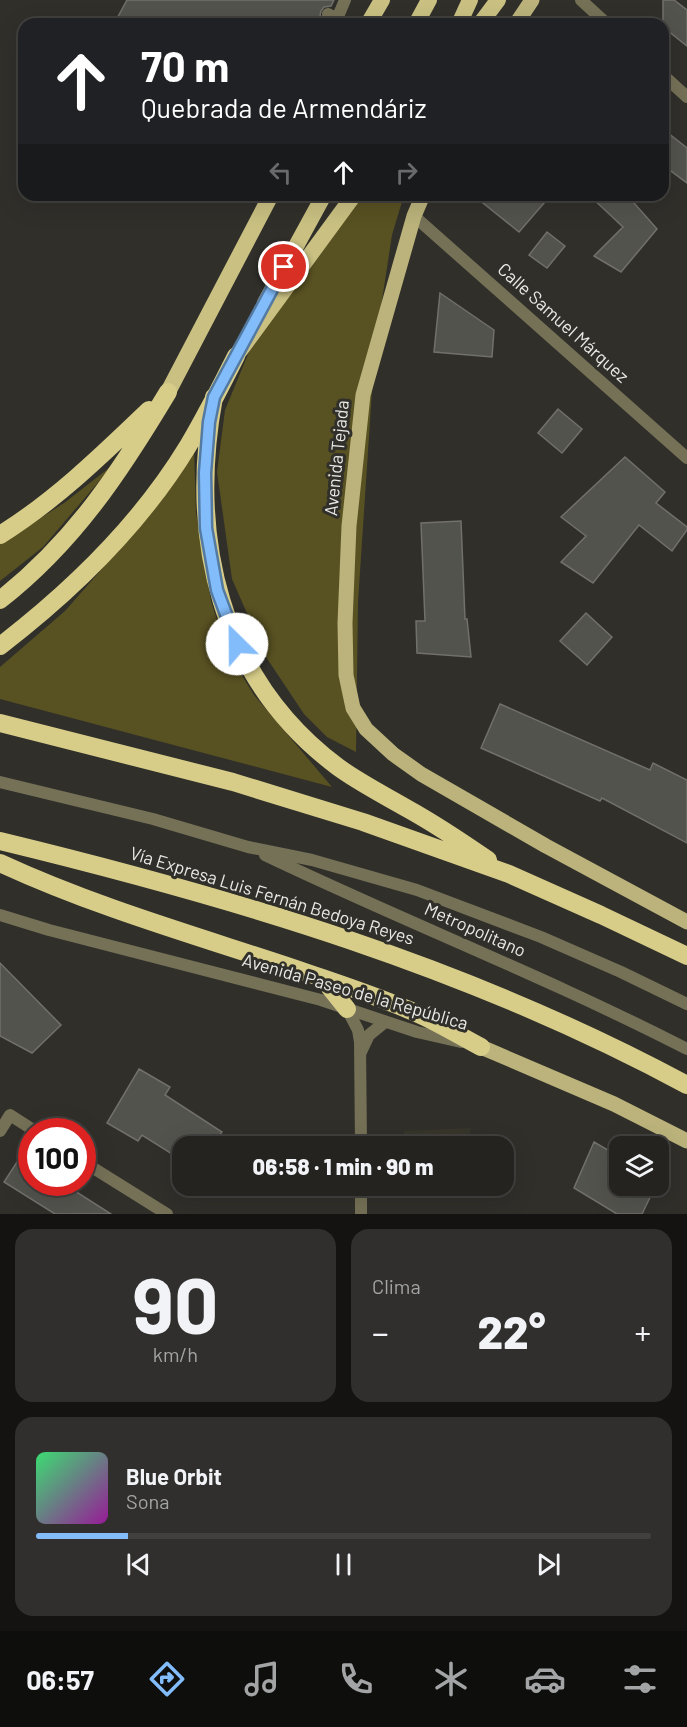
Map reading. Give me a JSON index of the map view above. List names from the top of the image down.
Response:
{
  "streets": {
    "highway": ["Vía Expresa Luis Fernán Bedoya Reyes"],
    "main road": ["Avenida Tejada", "Avenida Paseo de la República"],
    "street": ["Calle Samuel Márquez", "Metropolitano"]
  },
  "crossings": [
    ["Calle Samuel Márquez", "Avenida Tejada"]
  ],
  "page": {
    "turn": ["70 m", "Quebrada de Armendáriz"],
    "limit": "100",
    "trip": "06:58 · 1 min · 90 m",
    "tile": [
      ["90", "km/h"],
      "Clima"
    ],
    "heat": ["−", "22°", "+"],
    "song": ["Blue Orbit", "Sona"],
    "tabs": "06:57"
  }
}
